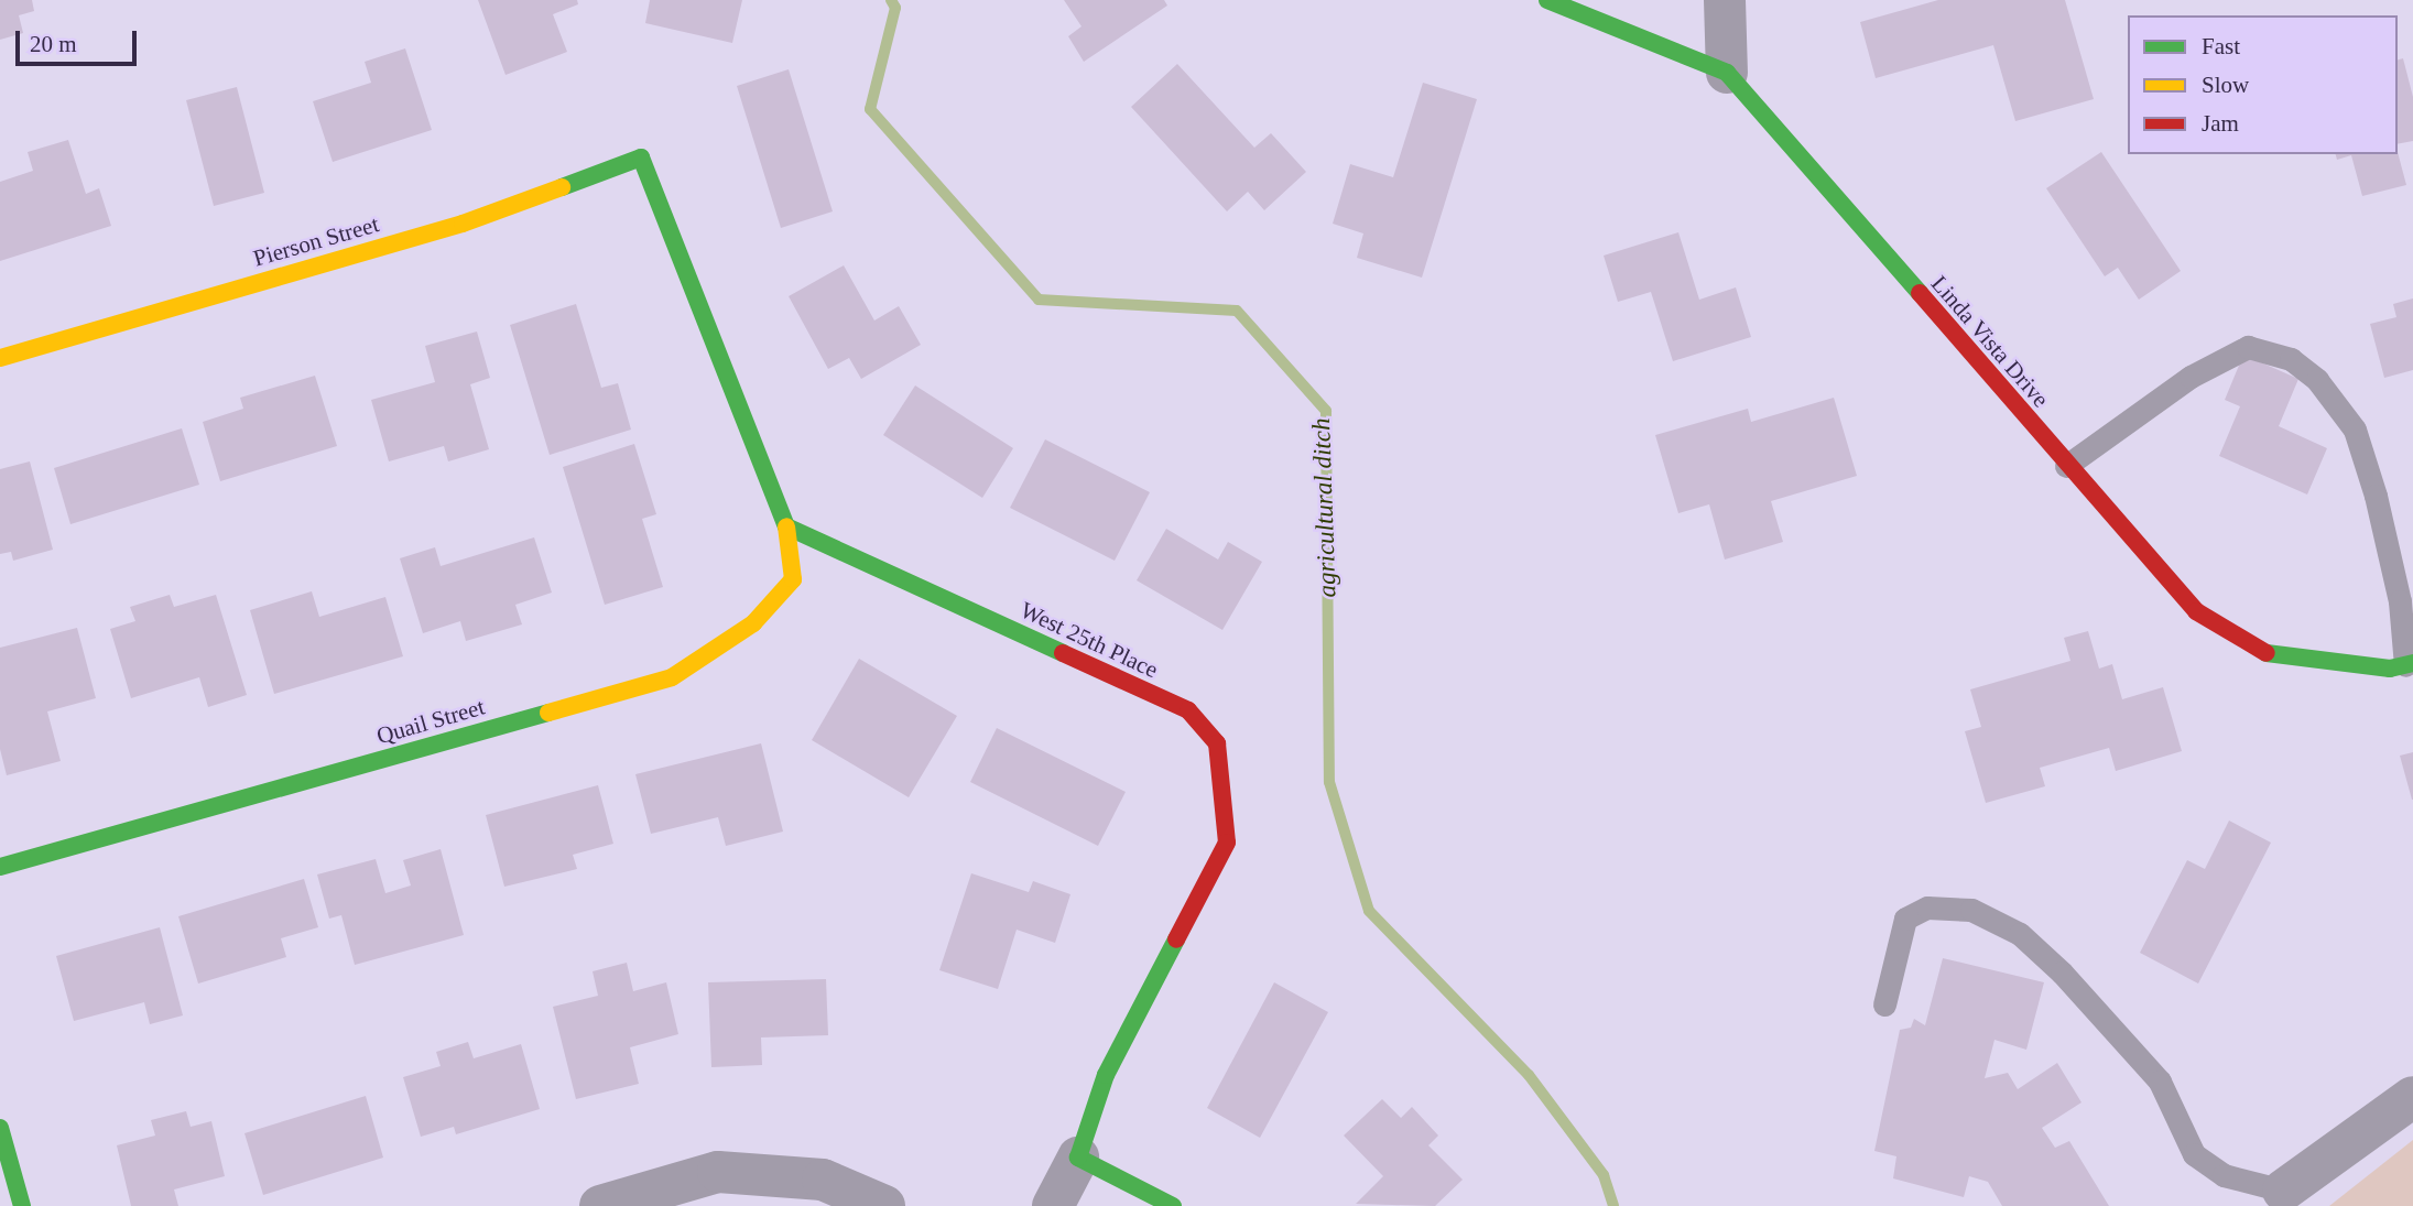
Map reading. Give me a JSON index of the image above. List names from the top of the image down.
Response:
{
  "streets": {
    "street": [
      "Pierson Street",
      "Linda Vista Drive",
      "West 25th Place",
      "Quail Street"
    ]
  },
  "crossings": [
    ["Pierson Street", "West 25th Place"],
    ["Pierson Street", "Quail Street"],
    ["West 25th Place", "Quail Street"]
  ],
  "water": ["agricultural ditch"],
  "legend": ["Fast", "Slow", "Jam"],
  "scale_bar": "20 m"
}
